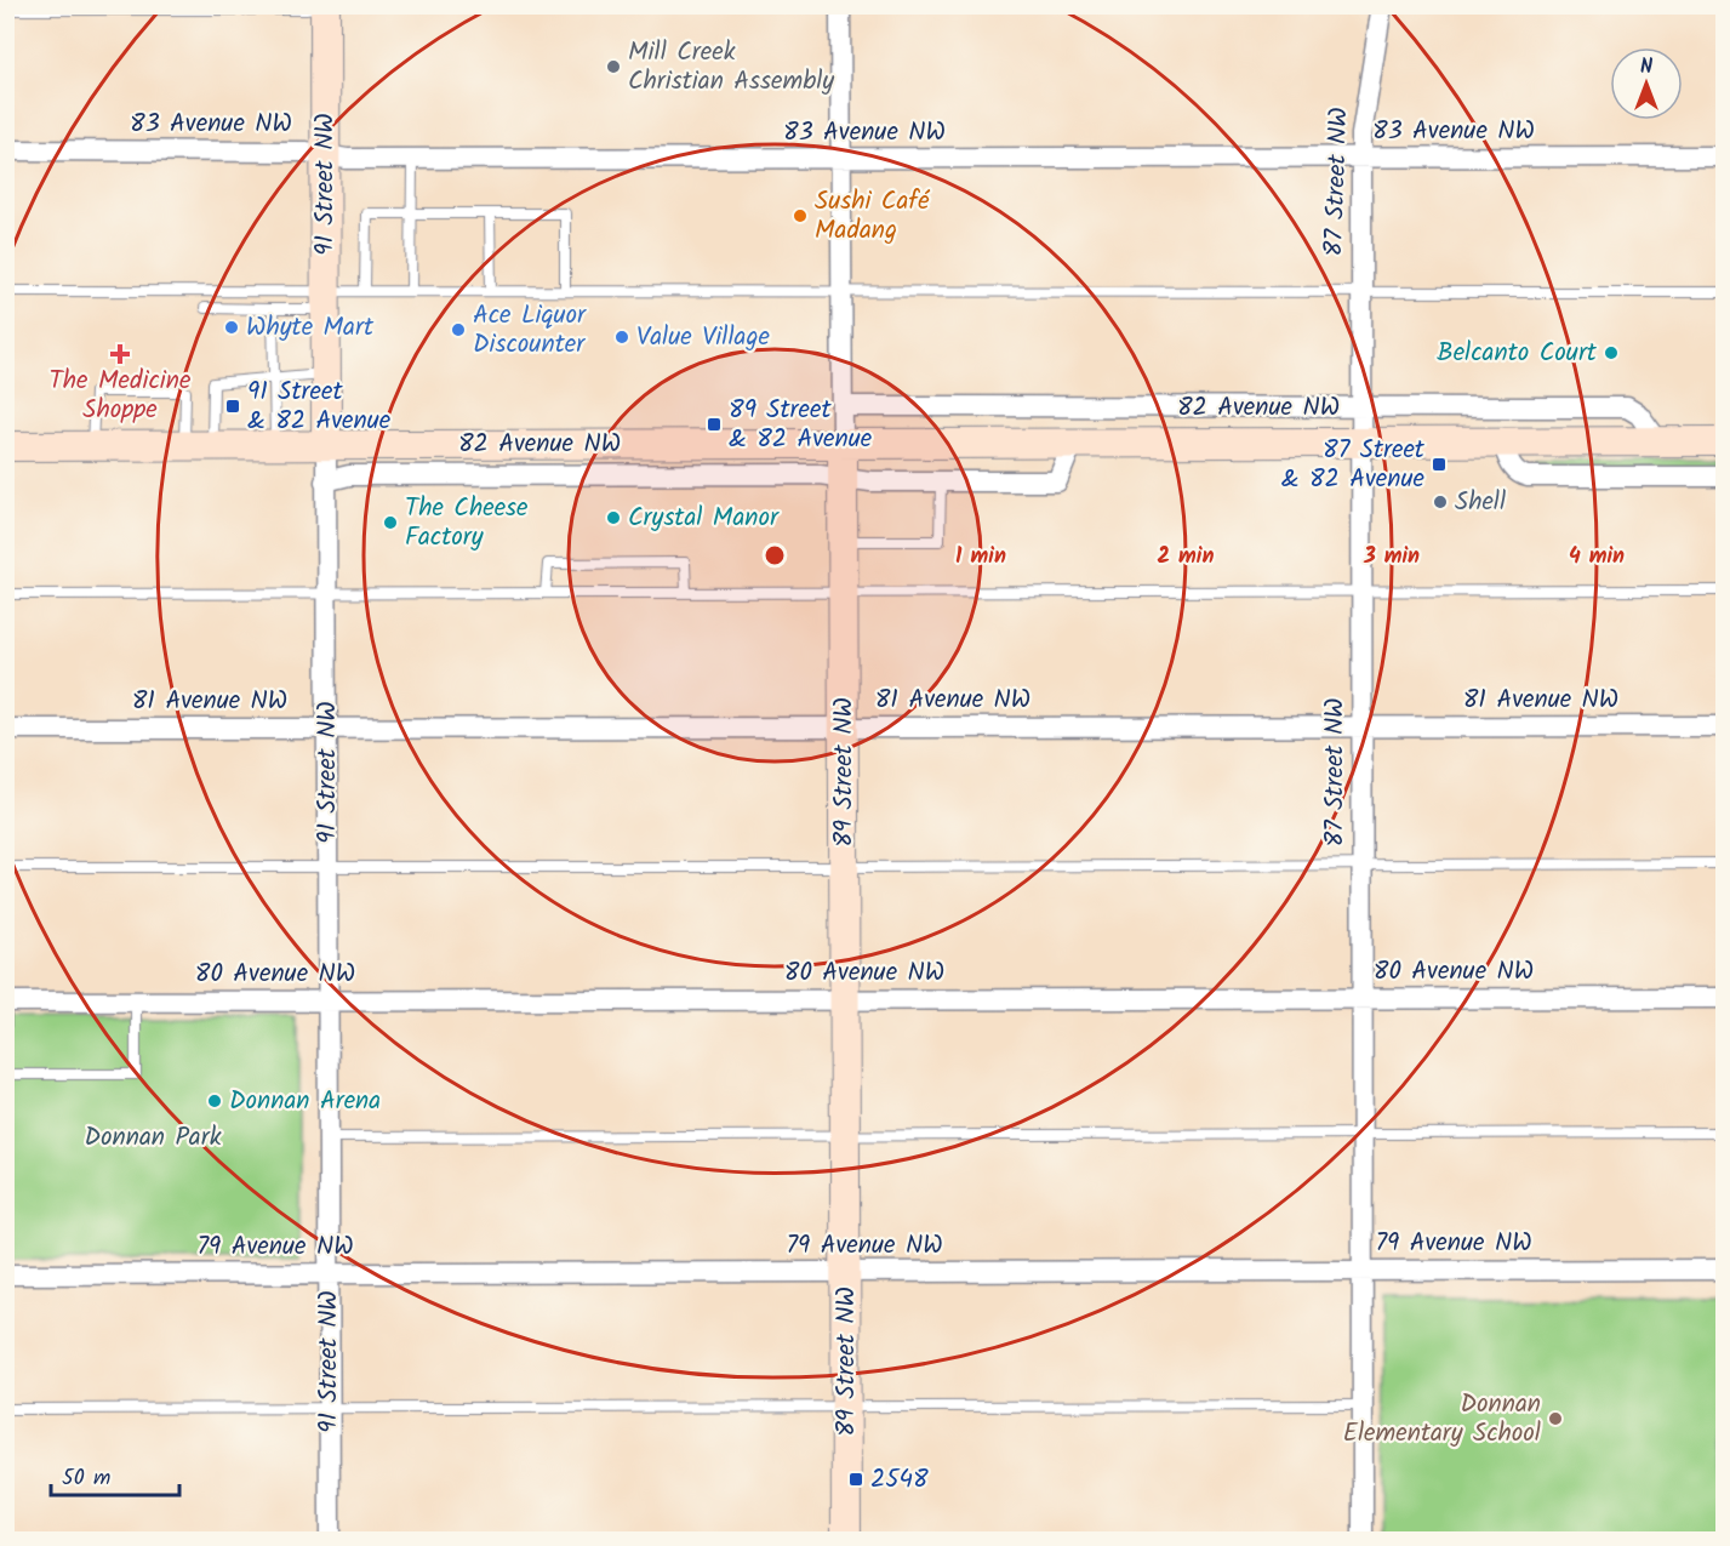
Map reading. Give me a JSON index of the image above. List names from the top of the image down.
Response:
{
  "streets": {
    "main road": ["91 Street NW", "82 Avenue NW", "89 Street NW"],
    "street": [
      "83 Avenue NW",
      "87 Street NW",
      "81 Avenue NW",
      "80 Avenue NW",
      "79 Avenue NW"
    ]
  },
  "crossings": [
    ["83 Avenue NW", "87 Street NW"],
    ["83 Avenue NW", "91 Street NW"],
    ["83 Avenue NW", "89 Street NW"],
    ["87 Street NW", "82 Avenue NW"],
    ["87 Street NW", "81 Avenue NW"],
    ["87 Street NW", "80 Avenue NW"],
    ["87 Street NW", "79 Avenue NW"],
    ["91 Street NW", "82 Avenue NW"],
    ["91 Street NW", "81 Avenue NW"],
    ["91 Street NW", "80 Avenue NW"],
    ["91 Street NW", "79 Avenue NW"],
    ["82 Avenue NW", "89 Street NW"],
    ["81 Avenue NW", "89 Street NW"],
    ["89 Street NW", "80 Avenue NW"],
    ["89 Street NW", "79 Avenue NW"]
  ],
  "parks": ["Donnan Park"],
  "places": {
    "other": [
      "Mill Creek Christian Assembly",
      "Sushi Café Madang",
      "Whyte Mart",
      "Ace Liquor Discounter",
      "Value Village",
      "Belcanto Court",
      "Shell",
      "Crystal Manor",
      "The Cheese Factory",
      "Donnan Arena",
      "Donnan Elementary School"
    ],
    "health": ["The Medicine Shoppe"],
    "transit": [
      "91 Street & 82 Avenue",
      "89 Street & 82 Avenue",
      "87 Street & 82 Avenue",
      "2548"
    ]
  },
  "scale_bar": "50 m",
  "north": "top",
  "rings": [
    "1 min",
    "2 min",
    "3 min",
    "4 min"
  ]
}
